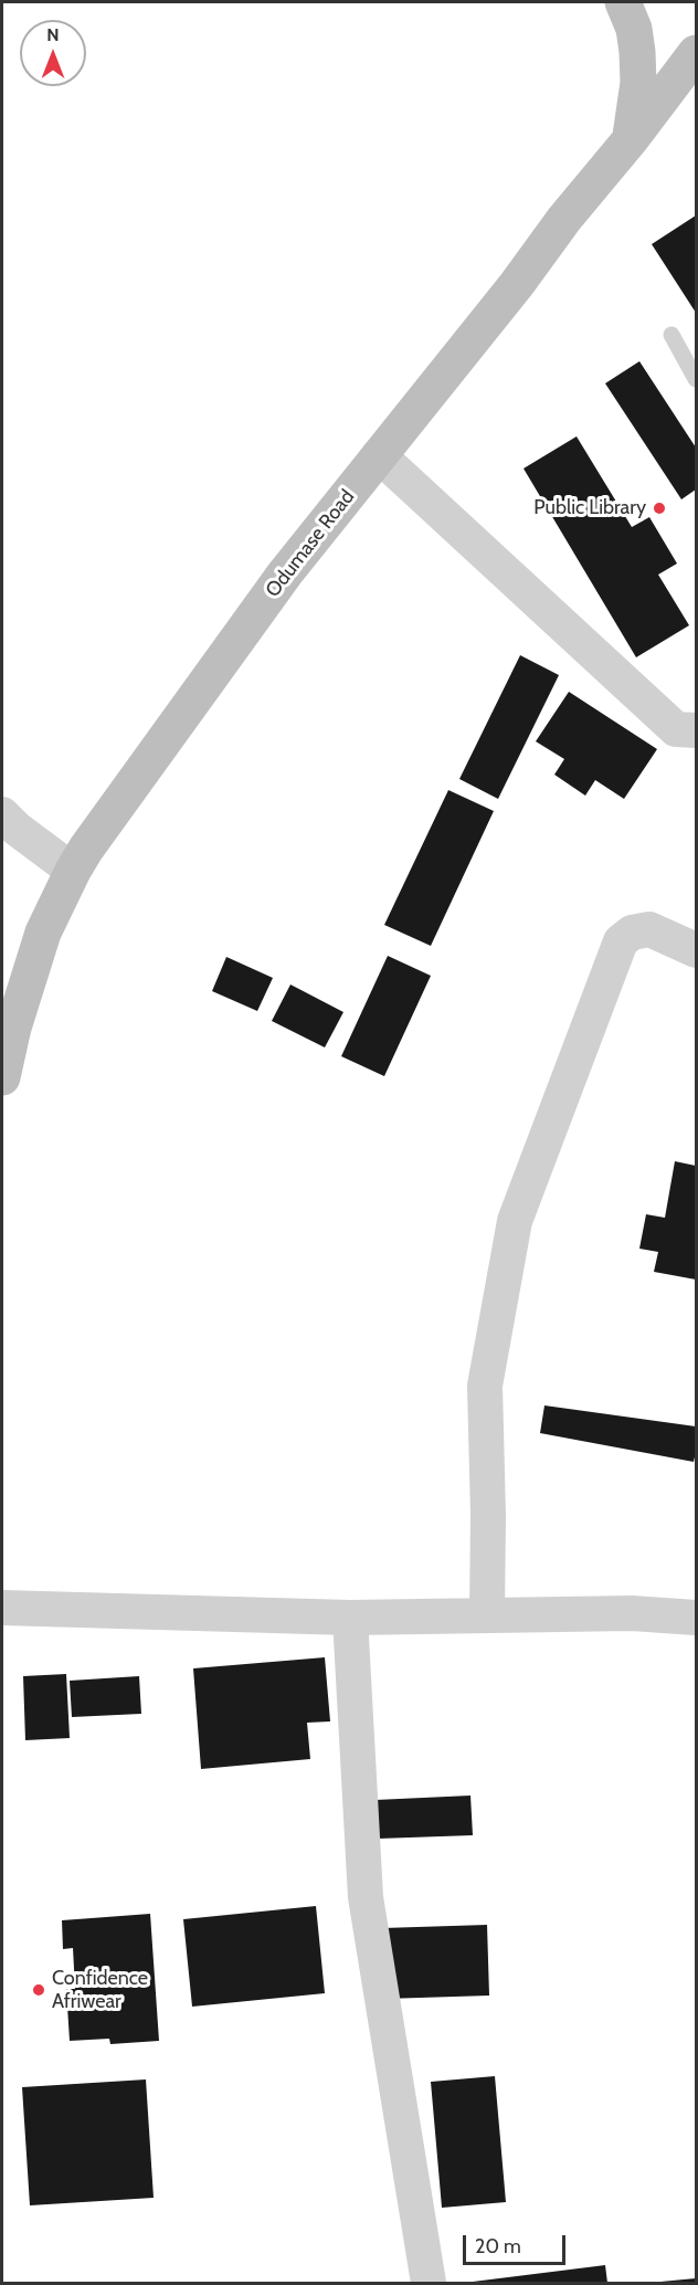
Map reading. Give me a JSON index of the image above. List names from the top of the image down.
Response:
{
  "streets": {
    "main road": ["Odumase Road"]
  },
  "places": ["Public Library", "Confidence Afriwear"],
  "scale_bar": "20 m",
  "north": "top"
}
